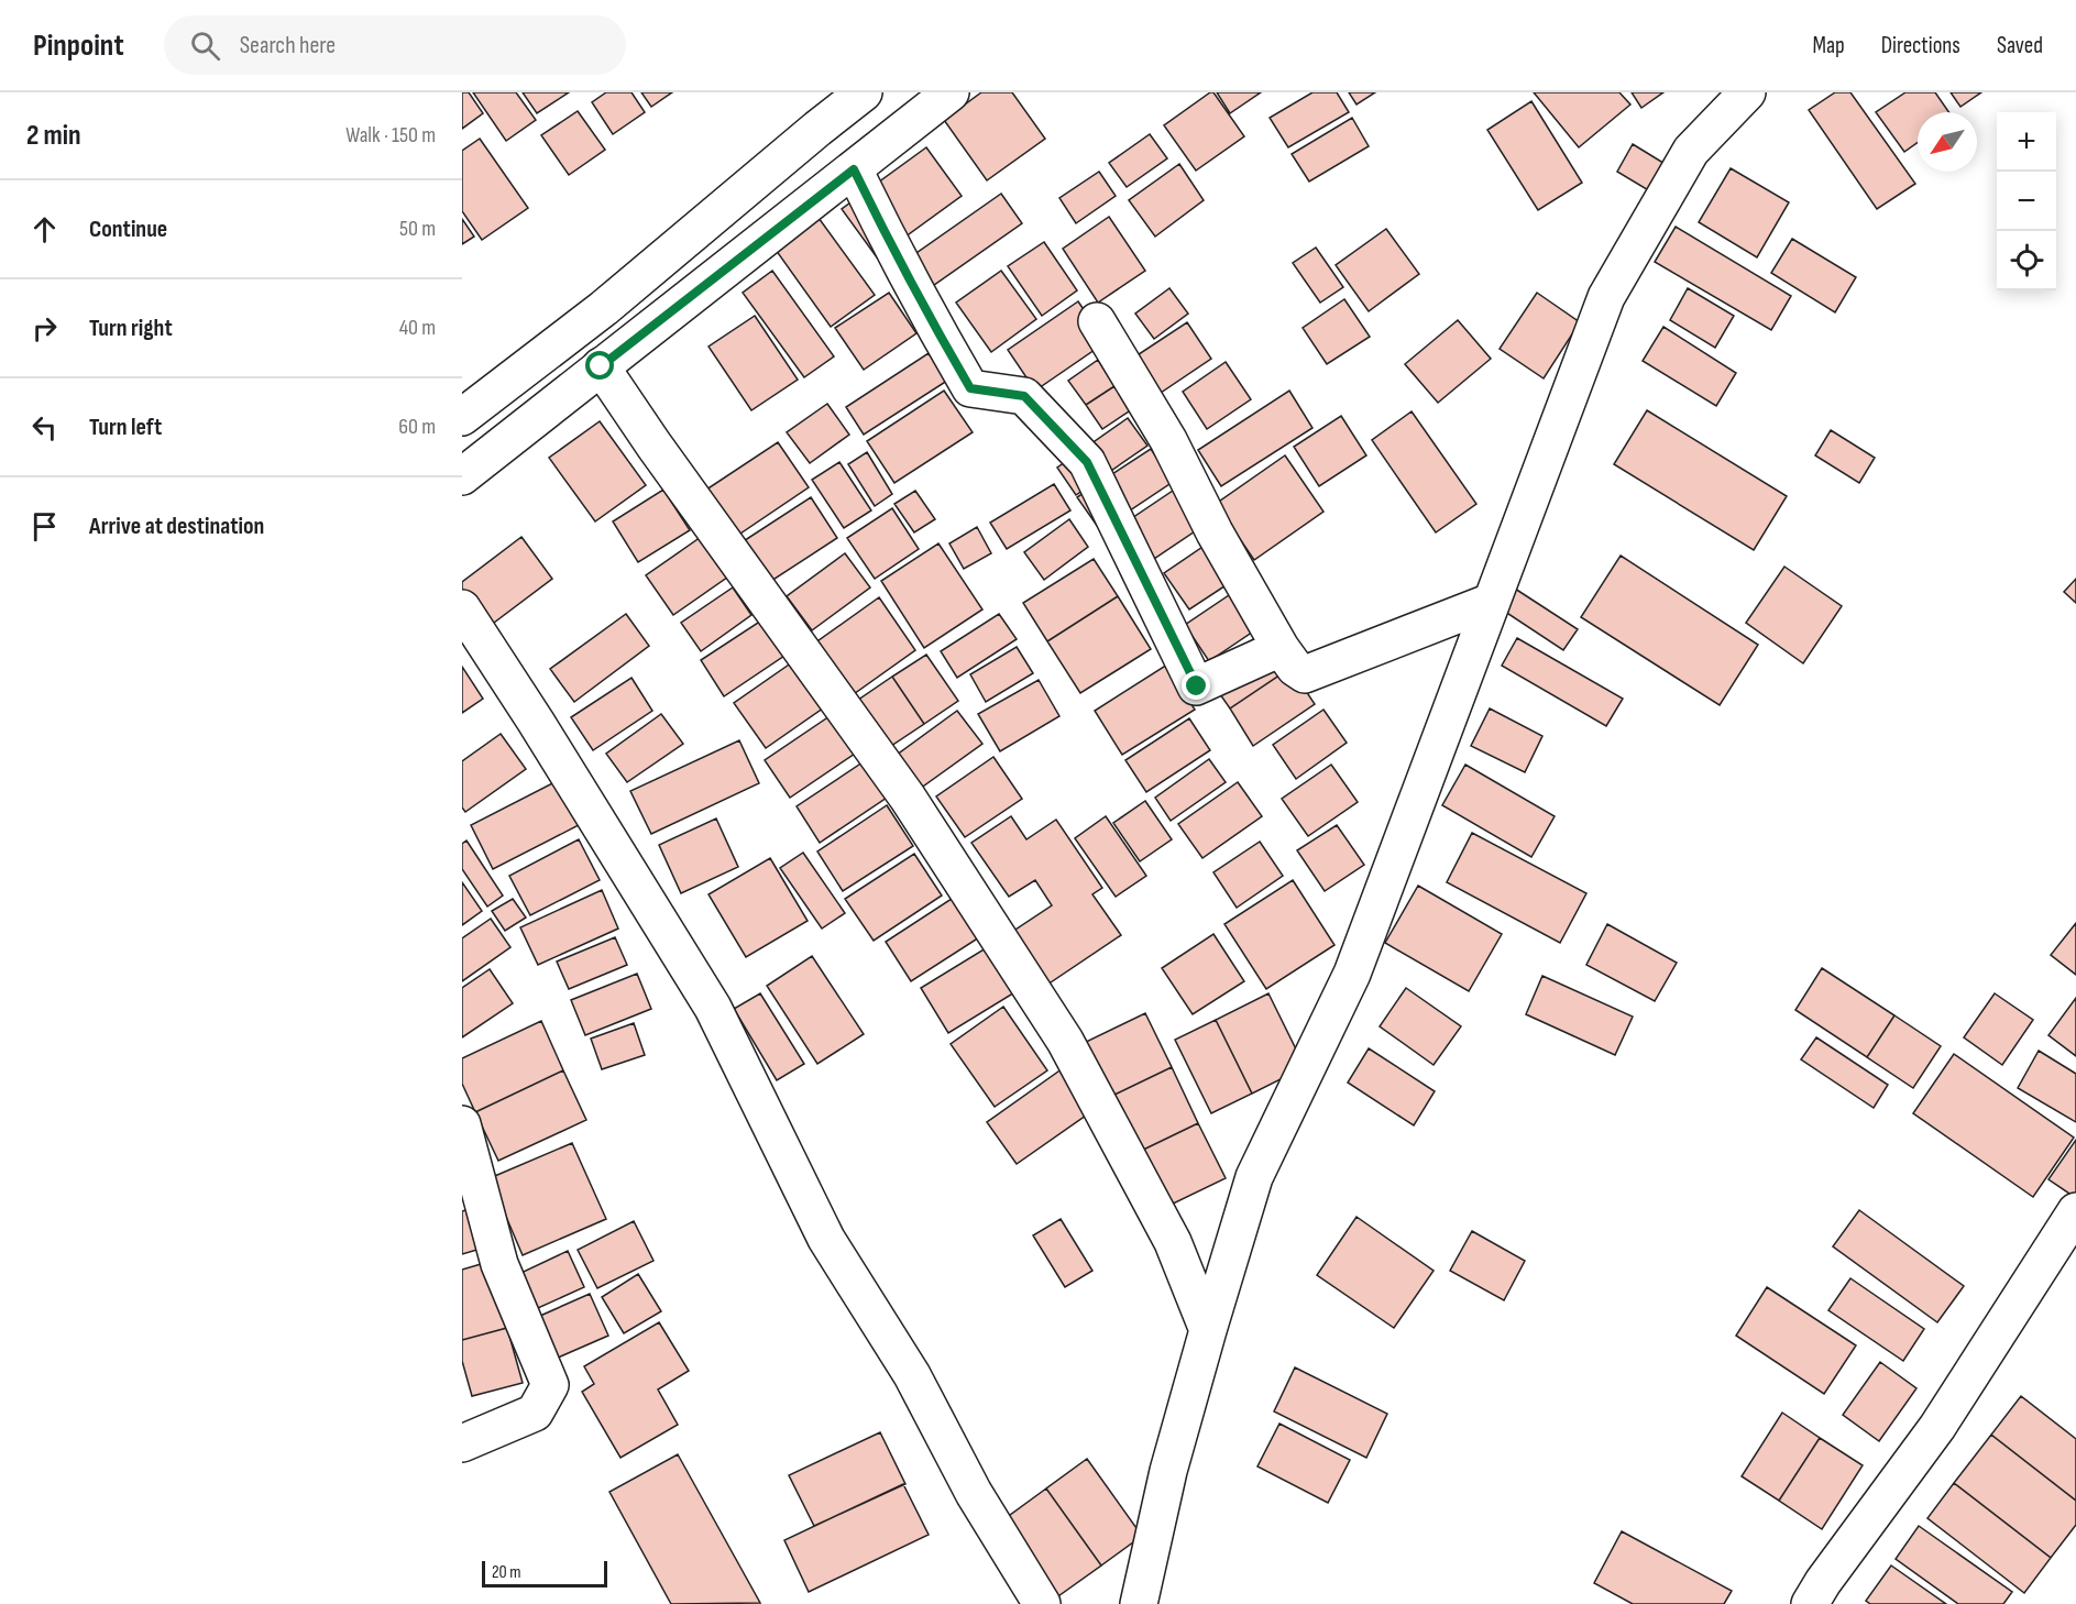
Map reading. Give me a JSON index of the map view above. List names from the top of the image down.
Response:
{
  "scale_bar": "20 m",
  "north": "bottom left",
  "page": {
    "header": "Pinpoint",
    "search": "Search here",
    "nav": ["Map", "Directions", "Saved"],
    "heading": ["2 min", "Walk · 150 m"],
    "map_buttons": ["+", "−"],
    "list": [
      ["Continue", "50 m"],
      ["Turn right", "40 m"],
      ["Turn left", "60 m"],
      "Arrive at destination"
    ],
    "scale": "20 m"
  }
}
